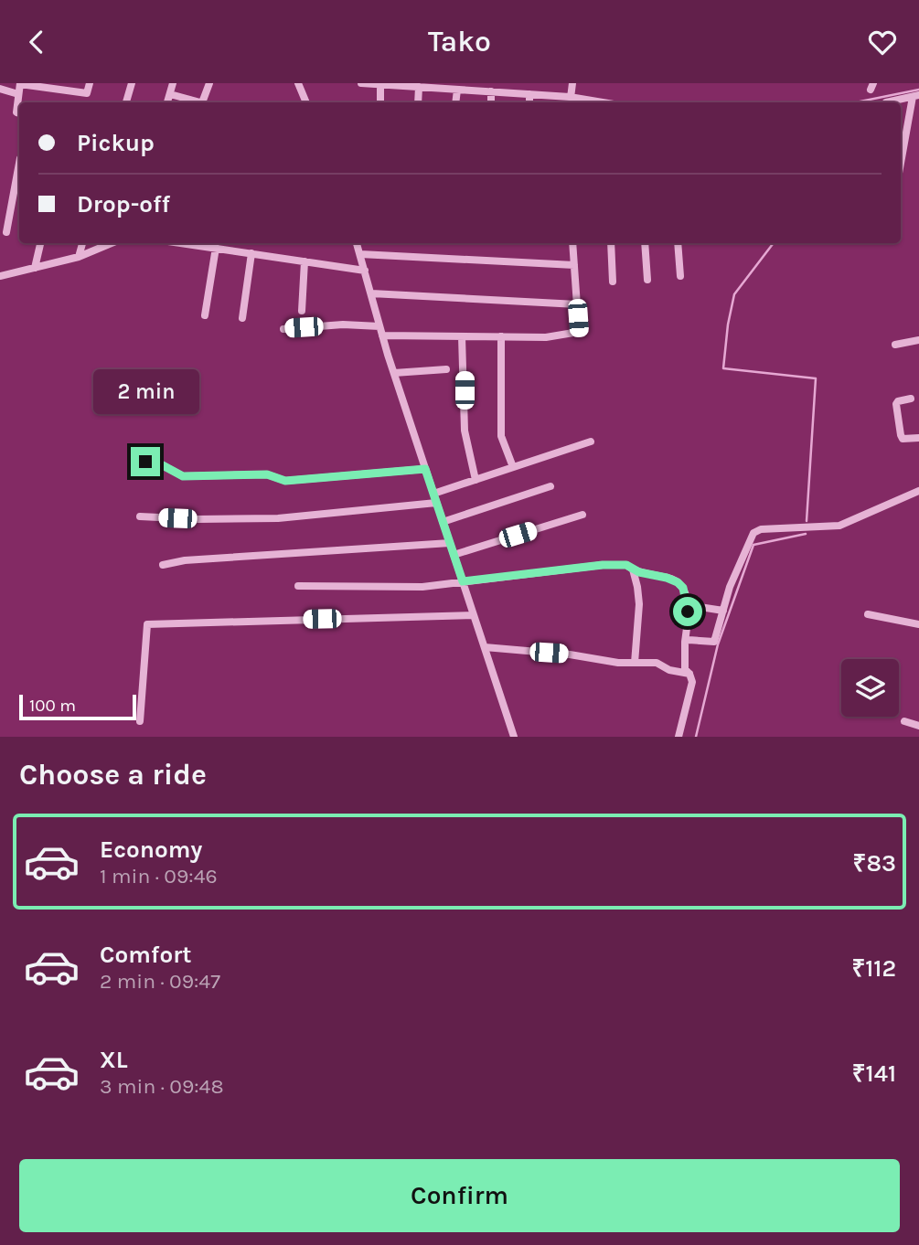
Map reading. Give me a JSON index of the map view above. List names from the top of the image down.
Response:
{
  "scale_bar": "100 m",
  "page": {
    "header": "Tako",
    "banner": ["Pickup", "Drop-off"],
    "bubble": "2 min",
    "scale": "100 m",
    "heading": "Choose a ride",
    "list": [
      {
        "name": "Economy",
        "note": "1 min · 09:46",
        "value": "₹83"
      },
      {
        "name": "Comfort",
        "note": "2 min · 09:47",
        "value": "₹112"
      },
      {
        "name": "XL",
        "note": "3 min · 09:48",
        "value": "₹141"
      }
    ],
    "buttons": "Confirm"
  }
}
